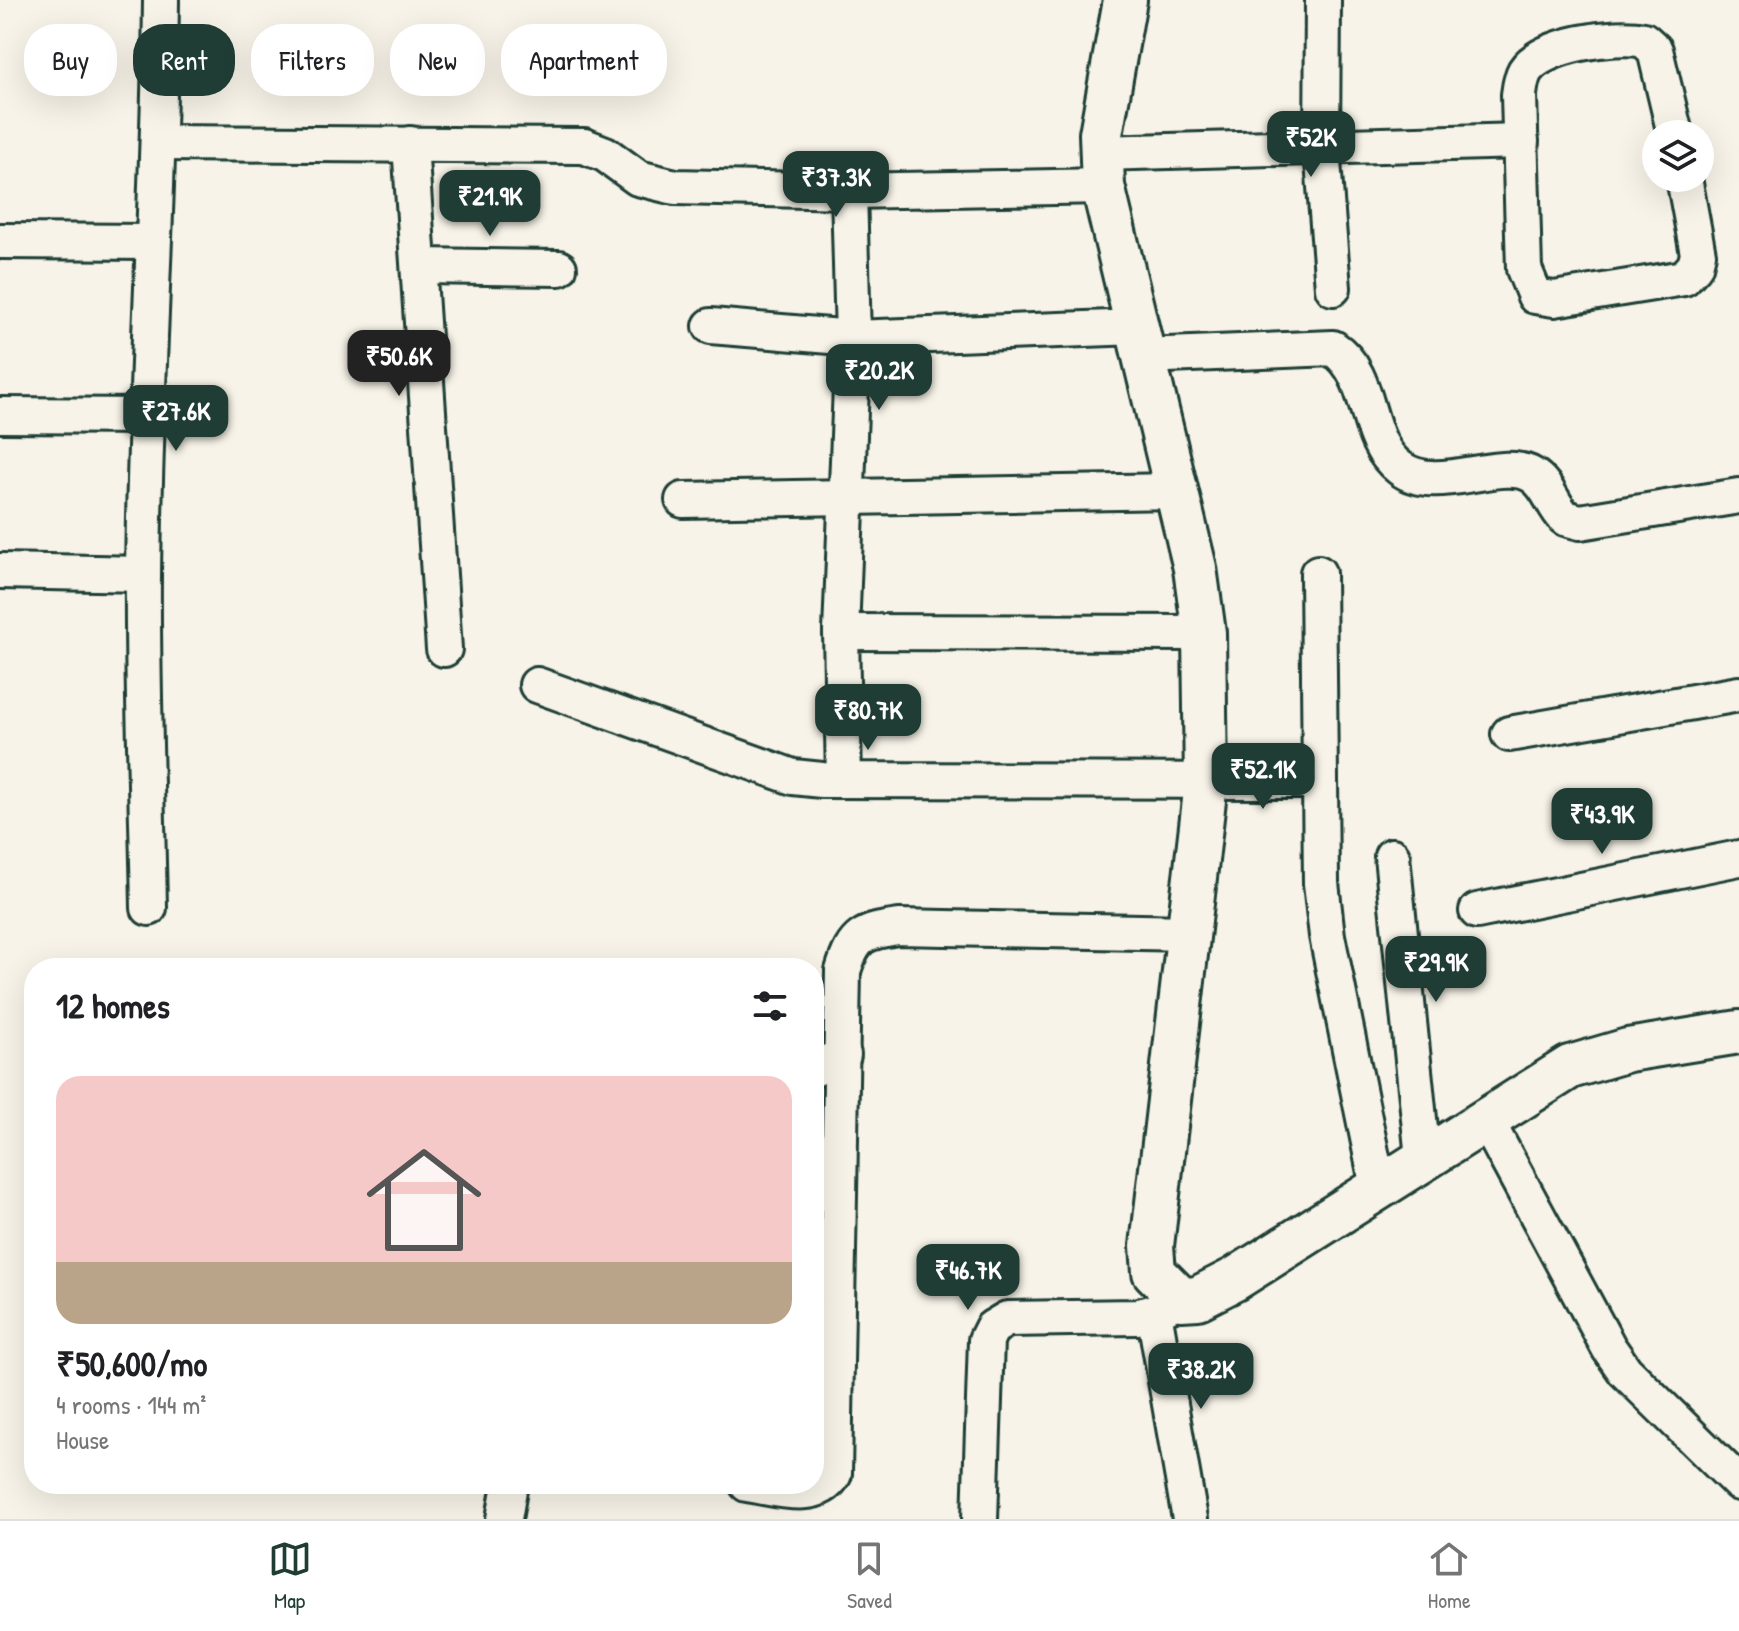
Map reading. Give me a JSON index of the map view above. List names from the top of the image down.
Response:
{
  "page": {
    "chip": [
      "Buy",
      "Rent",
      "Filters",
      "New",
      "Apartment"
    ],
    "price": [
      "₹52K",
      "₹37.3K",
      "₹21.9K",
      "₹50.6K",
      "₹20.2K",
      "₹27.6K",
      "₹80.7K",
      "₹52.1K",
      "₹43.9K",
      "₹29.9K",
      "₹46.7K",
      "₹38.2K"
    ],
    "heading": "12 homes",
    "list": [
      {
        "name": "₹50,600/mo",
        "note": "4 rooms · 144 m² · House"
      }
    ],
    "tabs": ["Map", "Saved", "Home"]
  }
}
